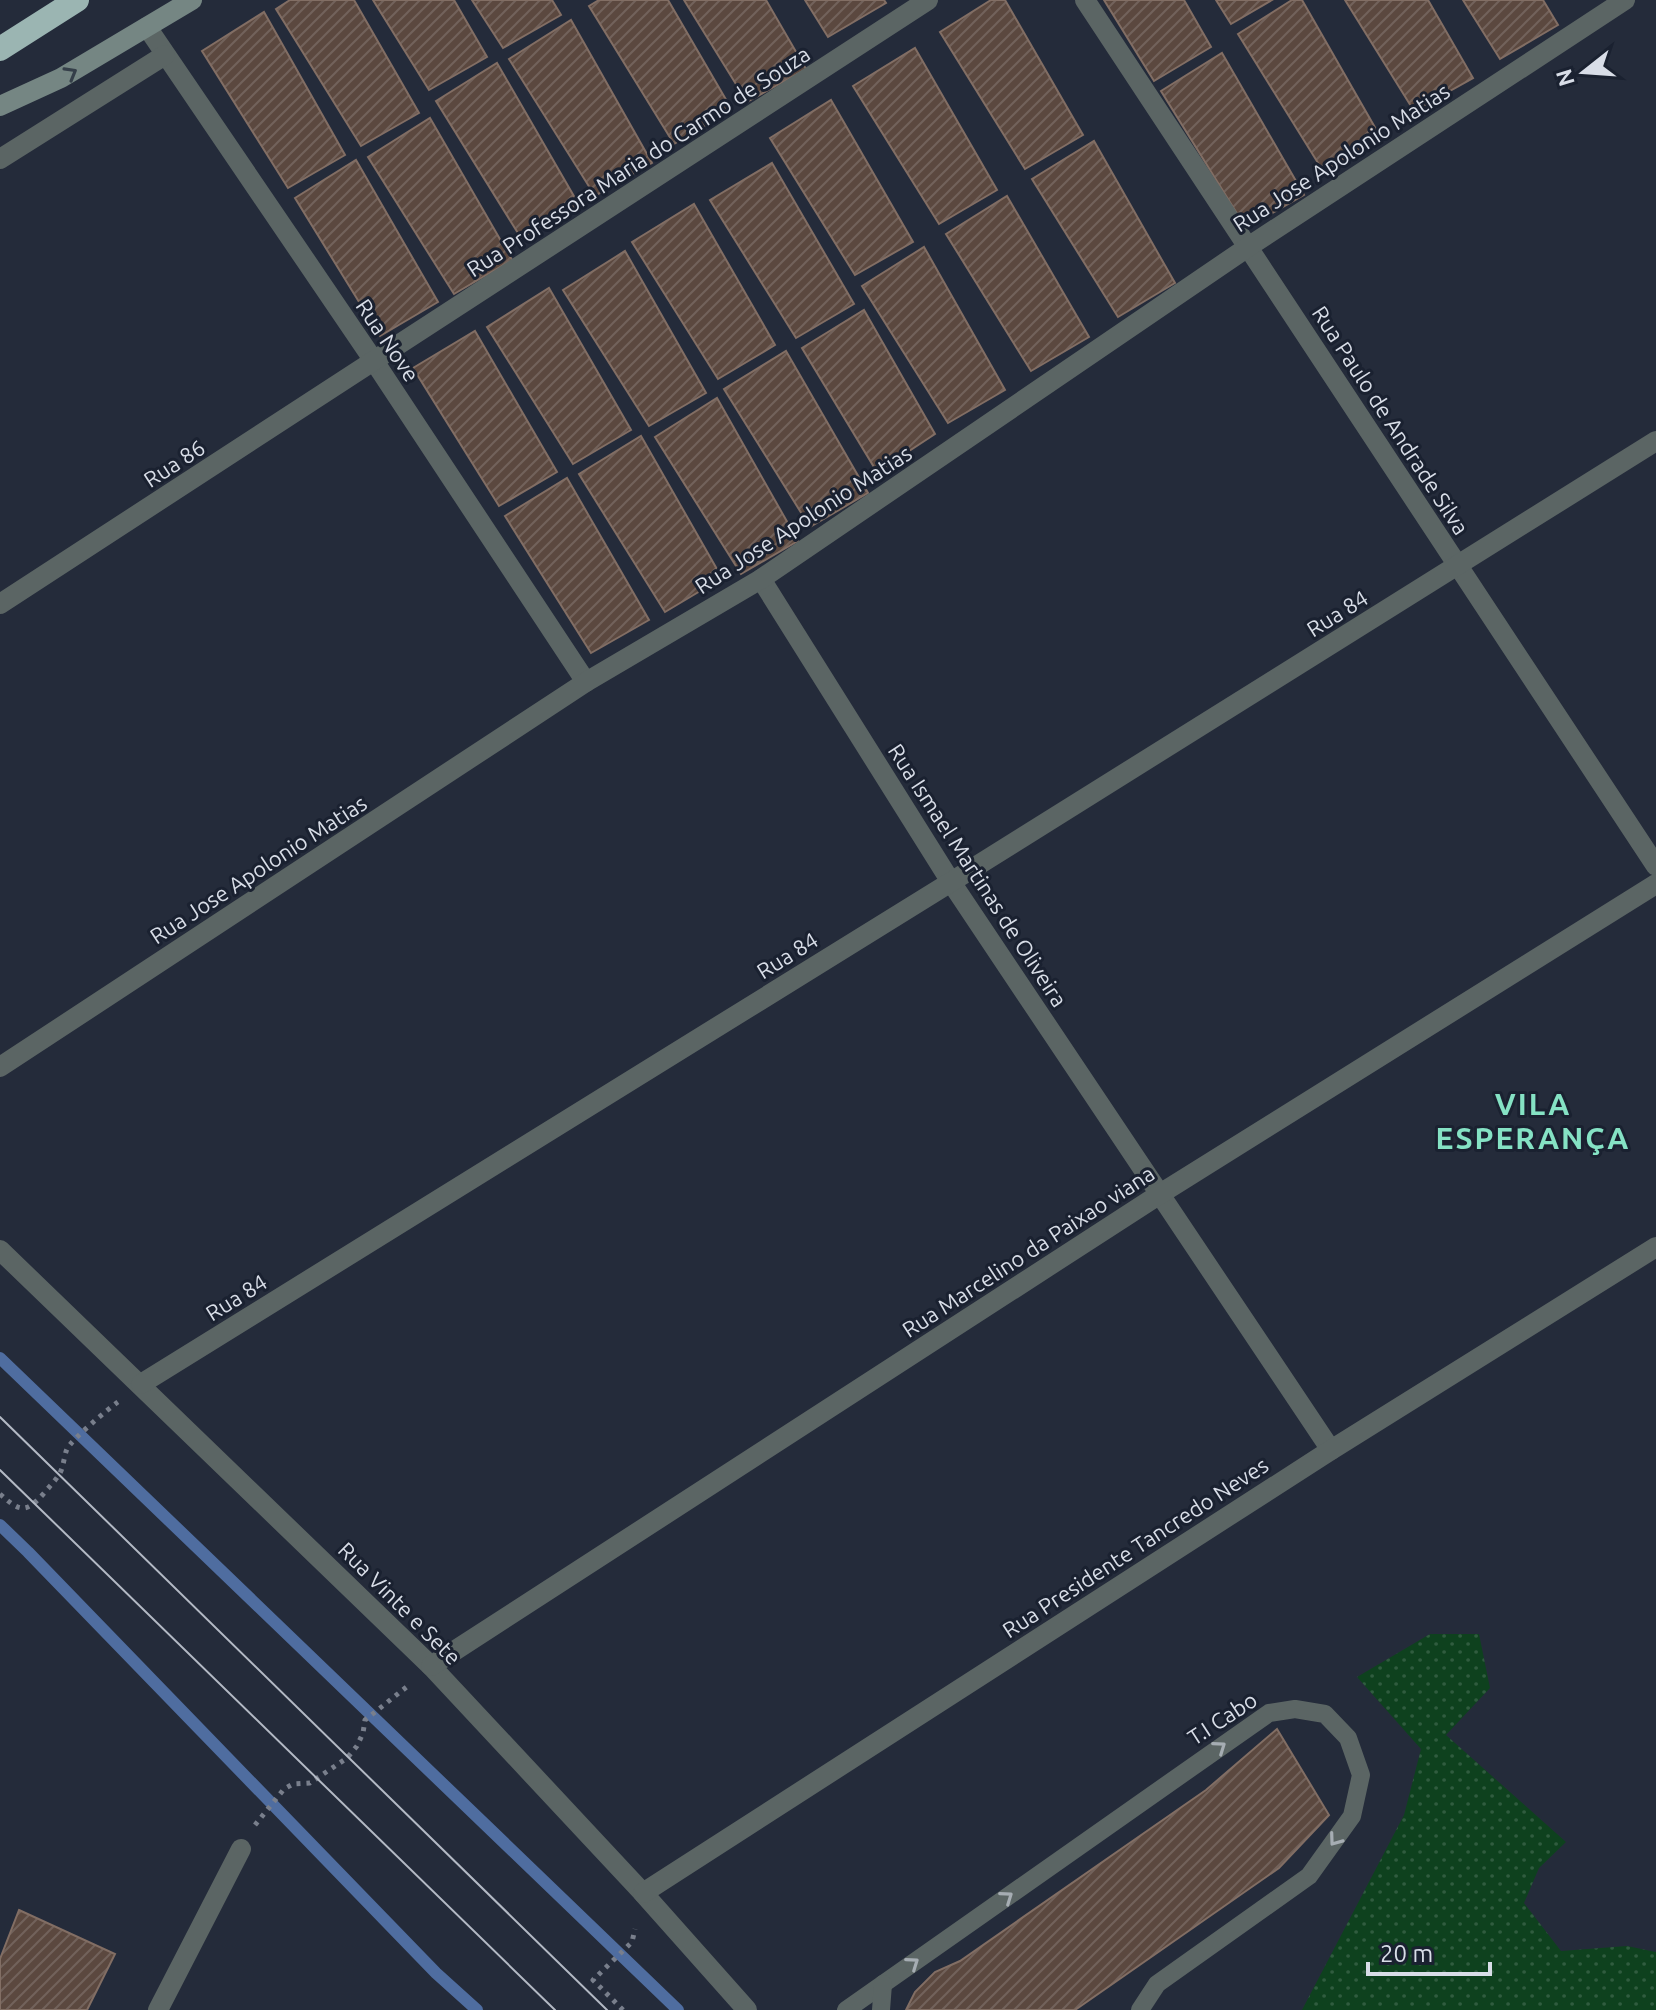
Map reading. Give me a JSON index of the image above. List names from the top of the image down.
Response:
{
  "streets": {
    "street": [
      "Rua Jose Apolonio Matias",
      "Rua Professora Maria do Carmo de Souza",
      "Rua Nove",
      "Rua Paulo de Andrade Silva",
      "Rua 86",
      "Rua 84",
      "Rua Ismael Martinas de Oliveira",
      "Rua Marcelino da Paixao viana",
      "Rua Presidente Tancredo Neves",
      "Rua Vinte e Sete"
    ],
    "lane": ["T.I Cabo"]
  },
  "crossings": [
    ["Rua Jose Apolonio Matias", "Rua Nove"],
    ["Rua Jose Apolonio Matias", "Rua Paulo de Andrade Silva"],
    ["Rua Jose Apolonio Matias", "Rua Ismael Martinas de Oliveira"],
    ["Rua Professora Maria do Carmo de Souza", "Rua Nove"],
    ["Rua Professora Maria do Carmo de Souza", "Rua 86"],
    ["Rua Nove", "Rua 86"],
    ["Rua Paulo de Andrade Silva", "Rua 84"],
    ["Rua 84", "Rua Ismael Martinas de Oliveira"],
    ["Rua 84", "Rua Vinte e Sete"],
    ["Rua Ismael Martinas de Oliveira", "Rua Marcelino da Paixao viana"],
    ["Rua Ismael Martinas de Oliveira", "Rua Presidente Tancredo Neves"],
    ["Rua Marcelino da Paixao viana", "Rua Vinte e Sete"],
    ["Rua Presidente Tancredo Neves", "Rua Vinte e Sete"]
  ],
  "districts": ["VILA ESPERANÇA"],
  "scale_bar": "20 m",
  "north": "left"
}
